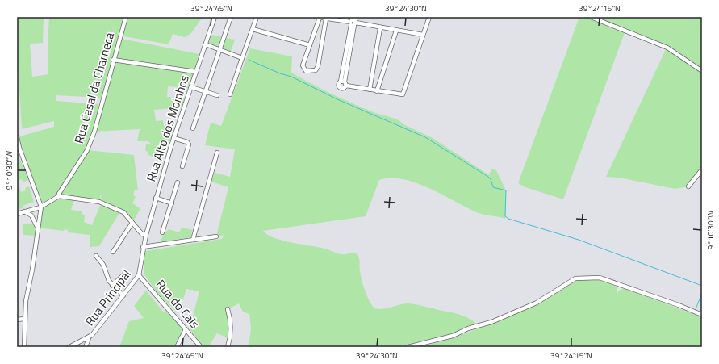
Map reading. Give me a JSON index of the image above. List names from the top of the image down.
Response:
{
  "streets": {
    "street": [
      "Rua Casal da Charneca",
      "Rua Alto dos Moinhos",
      "Rua Principal",
      "Rua do Cais"
    ]
  },
  "crossings": [
    ["Rua Alto dos Moinhos", "Rua Principal"],
    ["Rua Principal", "Rua do Cais"]
  ],
  "coordinates": [
    "39°24'45\"N",
    "39°24'30\"N",
    "39°24'15\"N",
    "9°10'30\"W"
  ]
}
